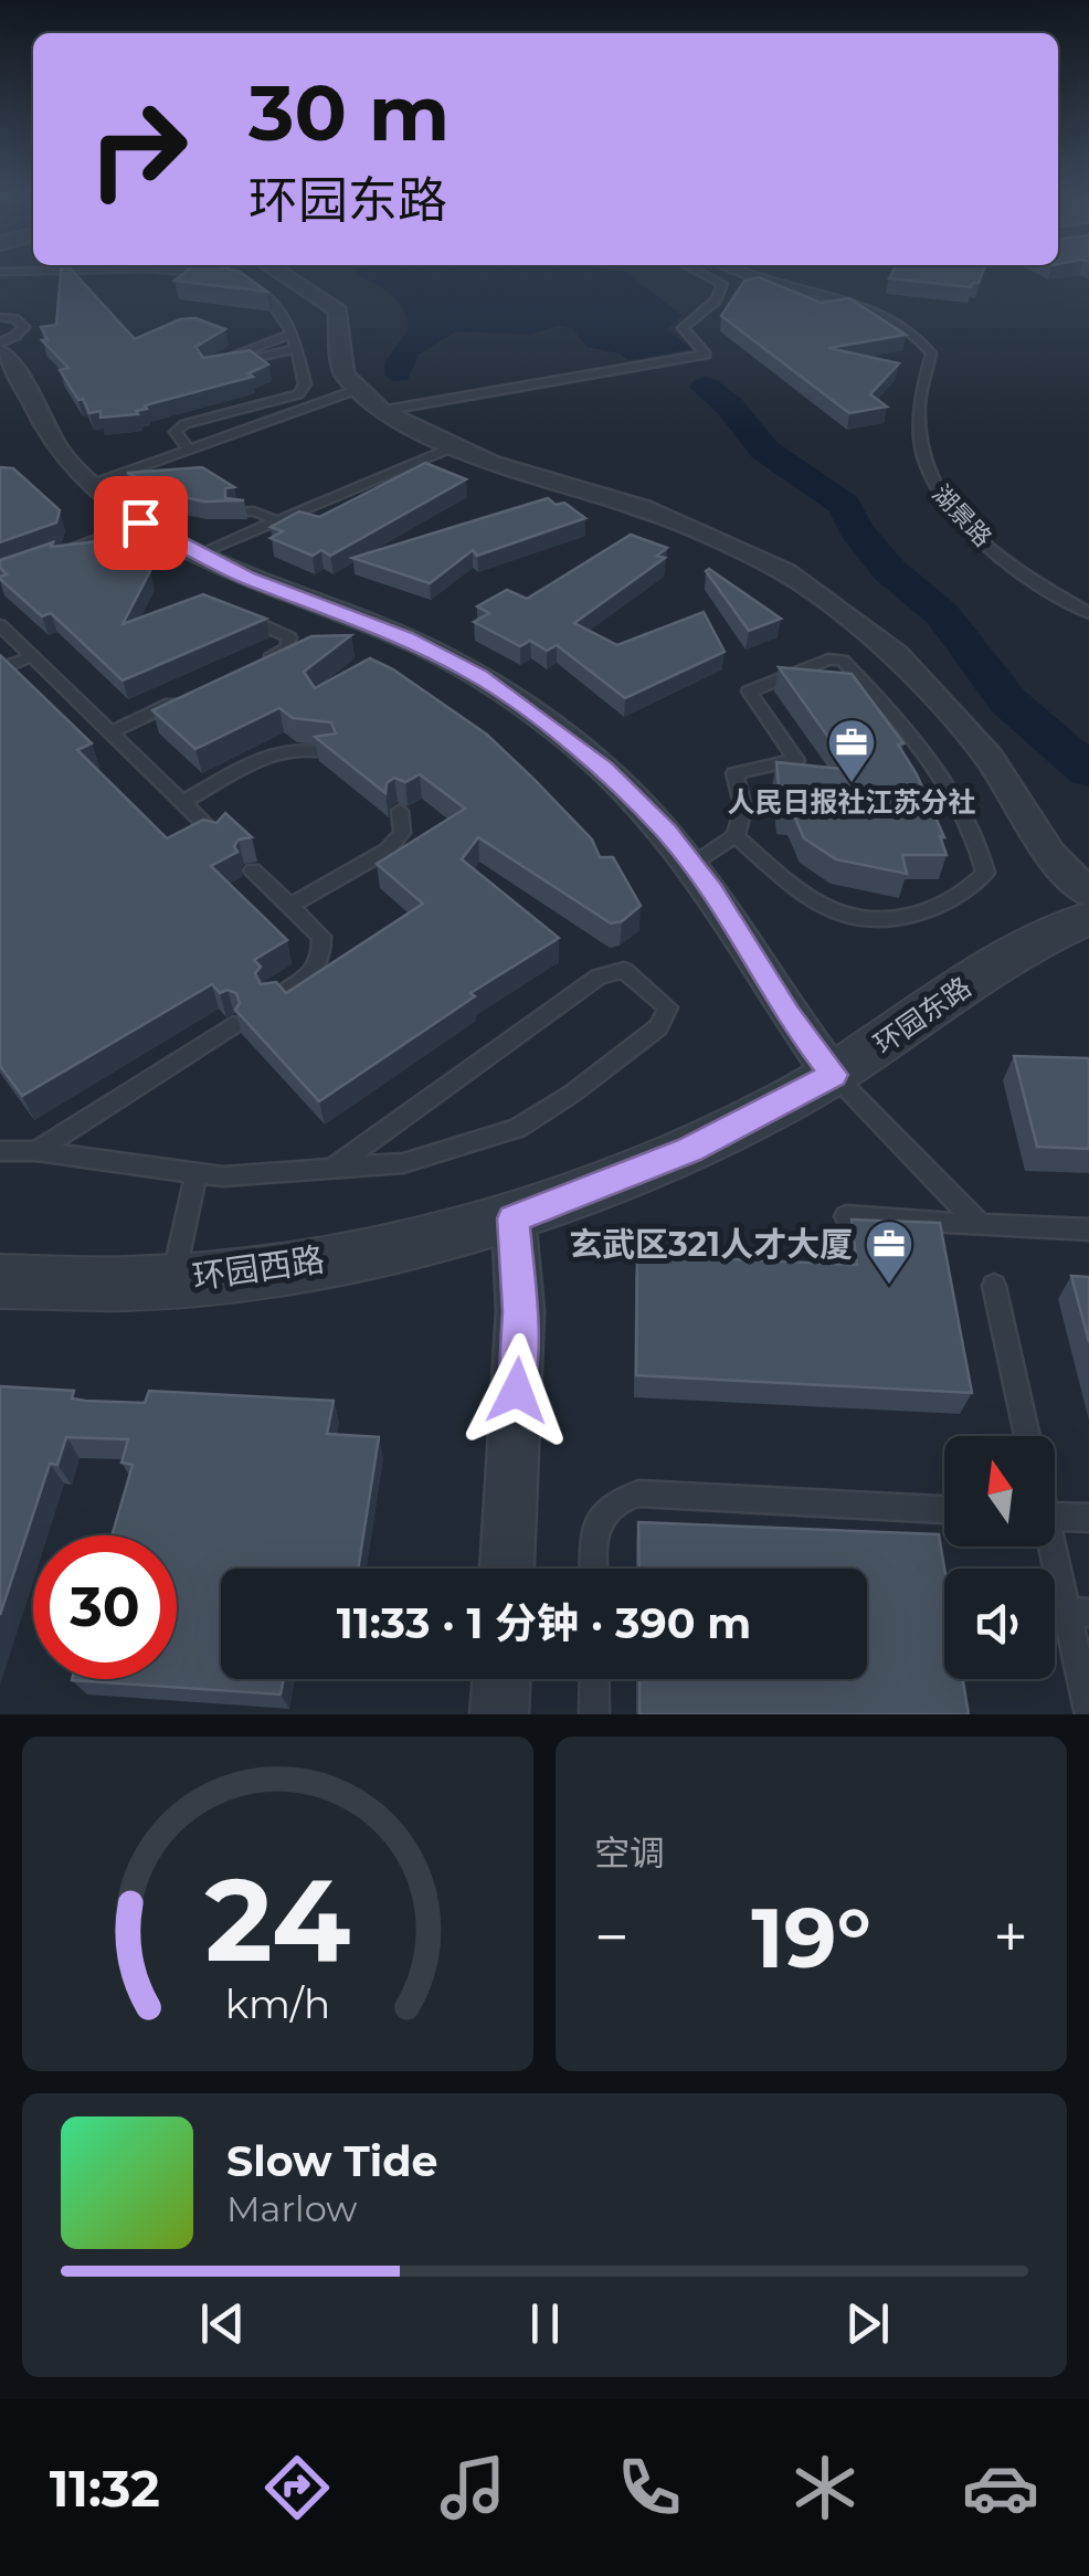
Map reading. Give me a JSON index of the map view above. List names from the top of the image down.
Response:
{
  "streets": {
    "street": ["环园东路", "环园西路"],
    "lane": ["湖景路"]
  },
  "crossings": [
    ["环园东路", "环园西路"]
  ],
  "places": {
    "office": ["人民日报社江苏分社", "玄武区321人才大厦"]
  },
  "north": "top",
  "page": {
    "turn": ["30 m", "环园东路"],
    "limit": "30",
    "trip": "11:33 · 1 分钟 · 390 m",
    "tile": "空调",
    "heat": ["−", "19°", "+"],
    "song": ["Slow Tide", "Marlow"],
    "tabs": "11:32",
    "gauge": ["24", "km/h"]
  }
}
